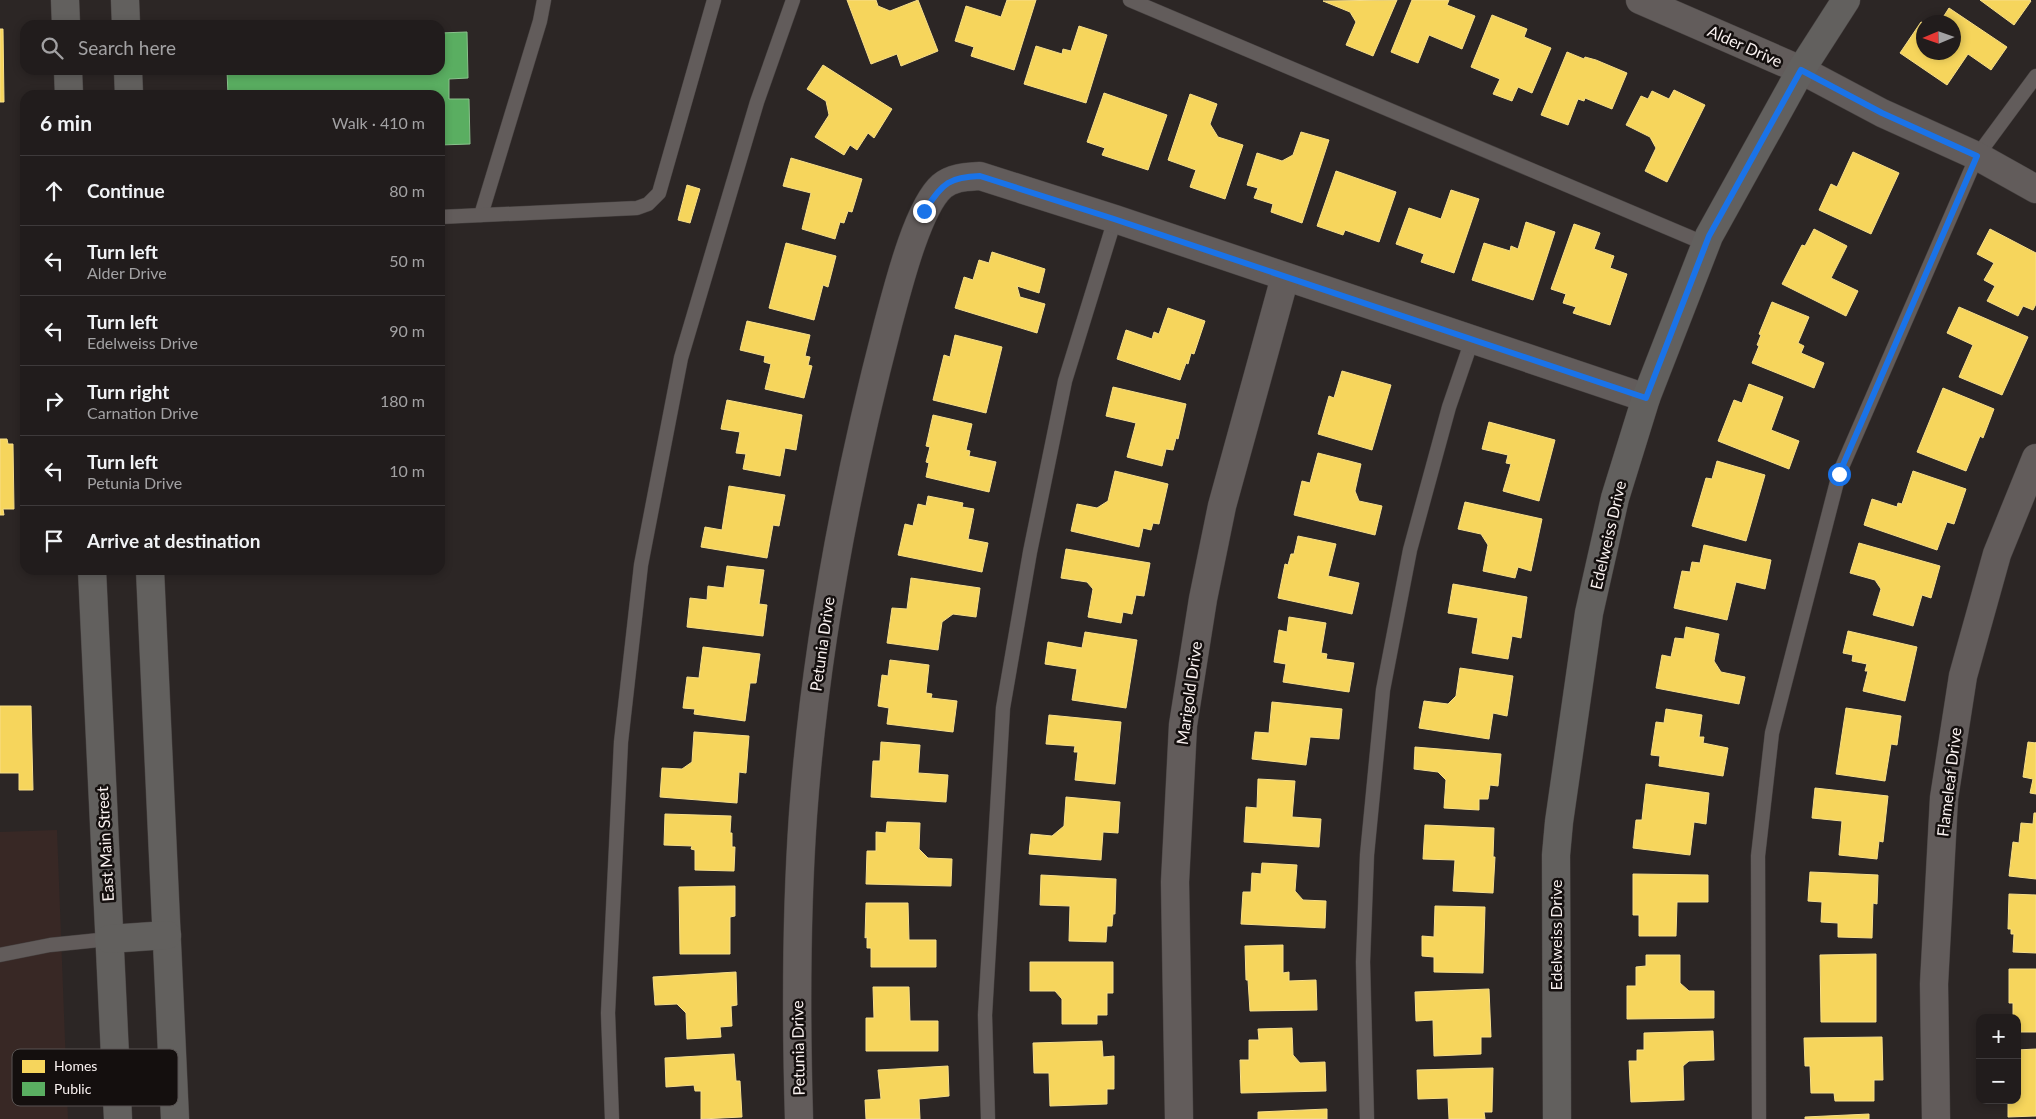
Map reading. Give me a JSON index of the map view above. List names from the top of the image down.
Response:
{
  "streets": {
    "main road": ["Edelweiss Drive", "East Main Street"],
    "street": [
      "Alder Drive",
      "Petunia Drive",
      "Marigold Drive",
      "Flameleaf Drive"
    ]
  },
  "crossings": [
    ["Alder Drive", "Edelweiss Drive"]
  ],
  "legend": ["Homes", "Public"],
  "north": "left",
  "page": {
    "search": "Search here",
    "heading": ["6 min", "Walk · 410 m"],
    "list": [
      ["Continue", "80 m"],
      ["Turn left", "Alder Drive", "50 m"],
      ["Turn left", "Edelweiss Drive", "90 m"],
      ["Turn right", "Carnation Drive", "180 m"],
      ["Turn left", "Petunia Drive", "10 m"],
      "Arrive at destination"
    ],
    "map_buttons": ["+", "−"]
  }
}
